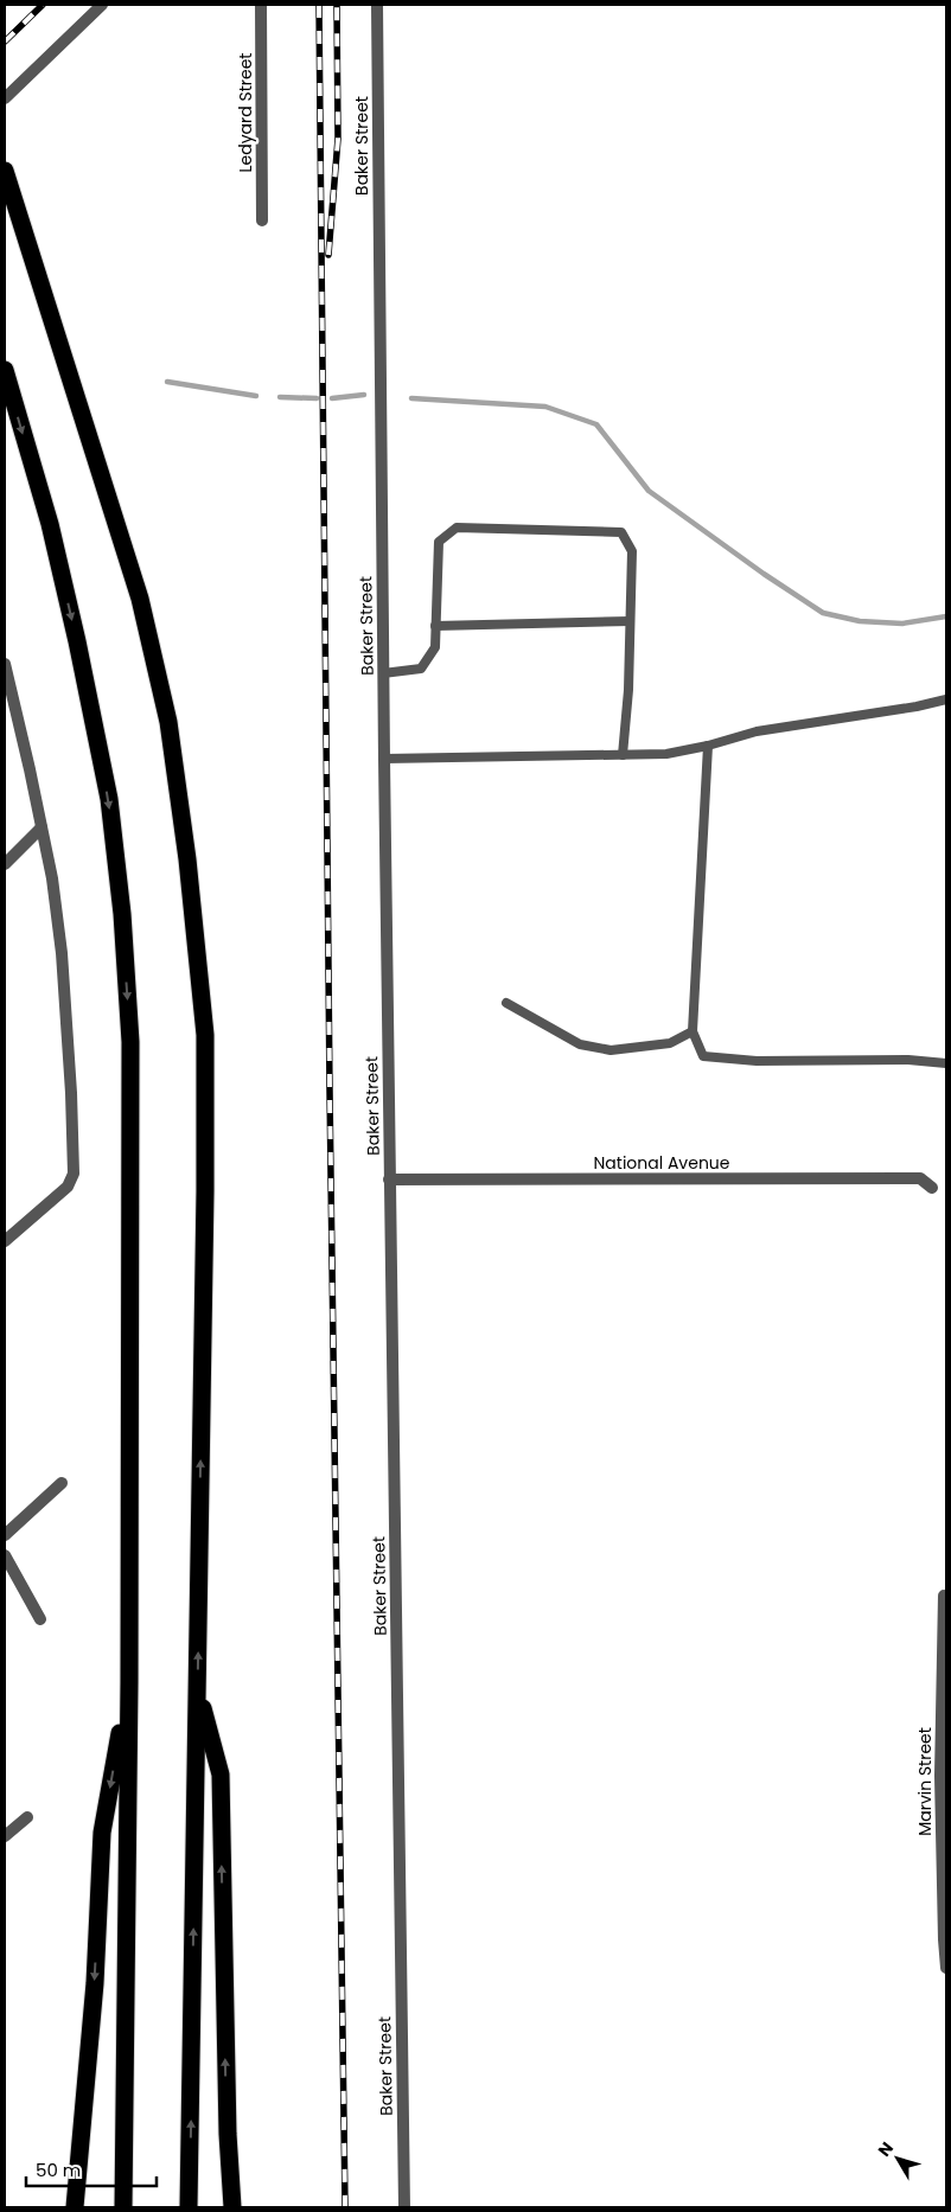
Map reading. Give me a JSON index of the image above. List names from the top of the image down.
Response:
{
  "streets": {
    "street": [
      "Ledyard Street",
      "Baker Street",
      "National Avenue",
      "Marvin Street"
    ]
  },
  "crossings": [
    ["Baker Street", "National Avenue"]
  ],
  "scale_bar": "50 m",
  "north": "top left"
}
